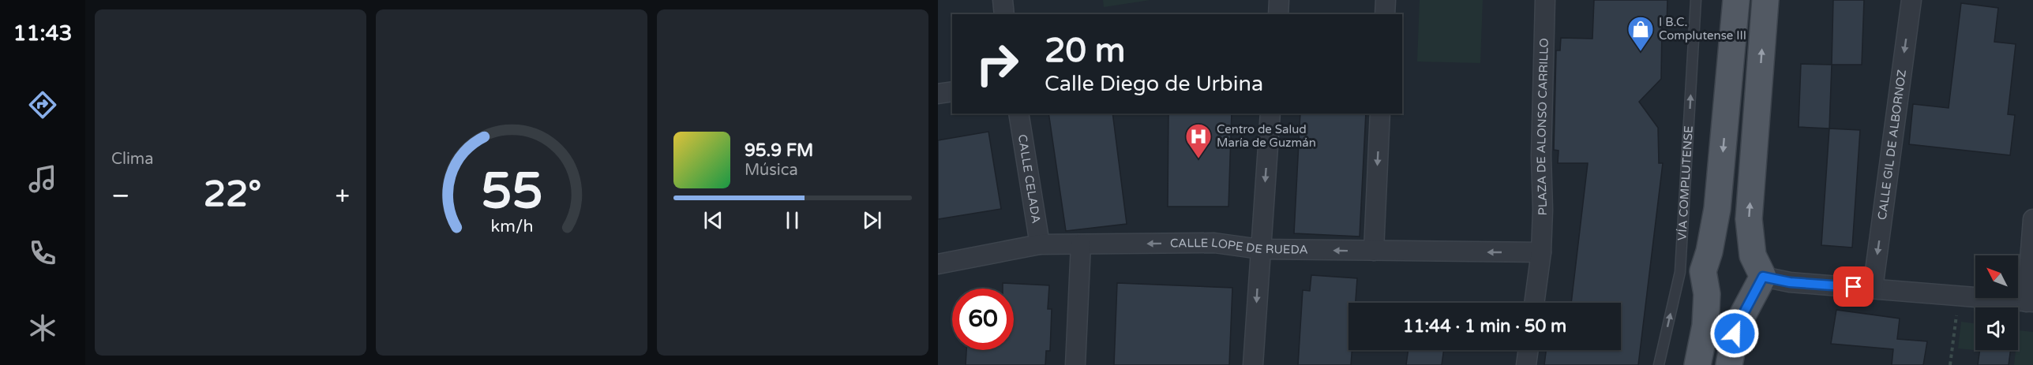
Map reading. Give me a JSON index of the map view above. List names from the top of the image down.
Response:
{
  "streets": {
    "street": [
      "PLAZA DE ALONSO CARRILLO",
      "CALLE GIL DE ALBORNOZ",
      "CALLE CELADA",
      "CALLE LOPE DE RUEDA"
    ],
    "lane": ["VÍA COMPLUTENSE"]
  },
  "crossings": [
    ["PLAZA DE ALONSO CARRILLO", "CALLE LOPE DE RUEDA"],
    ["CALLE CELADA", "CALLE LOPE DE RUEDA"]
  ],
  "one_way": ["CALLE GIL DE ALBORNOZ", "VÍA COMPLUTENSE", "CALLE LOPE DE RUEDA"],
  "places": {
    "shop": ["I B.C. Complutense III"],
    "hospital": ["Centro de Salud María de Guzmán"]
  },
  "north": "top left",
  "page": {
    "tabs": "11:43",
    "tile": "Clima",
    "turn": ["20 m", "Calle Diego de Urbina"],
    "song": ["95.9 FM", "Música"],
    "heat": ["−", "22°", "+"],
    "limit": "60",
    "trip": "11:44 · 1 min · 50 m",
    "gauge": ["55", "km/h"]
  }
}
